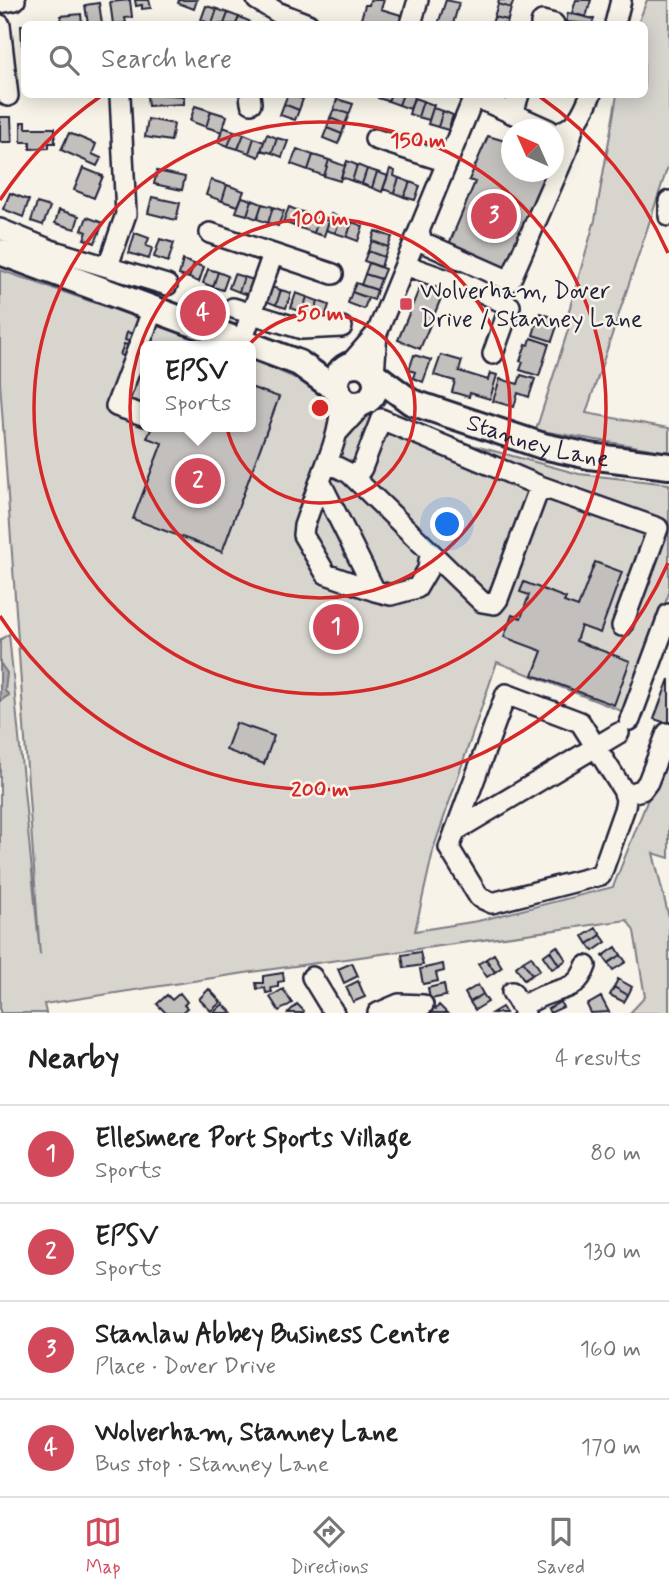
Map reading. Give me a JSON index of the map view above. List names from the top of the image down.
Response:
{
  "streets": {
    "main road": ["Stanney Lane"]
  },
  "places": {
    "transit": ["Wolverham, Dover Drive / Stanney Lane"]
  },
  "north": "top left",
  "page": {
    "search": "Search here",
    "pins": [
      "3",
      "4",
      "2",
      "1"
    ],
    "popup": ["EPSV", "Sports"],
    "heading": ["Nearby", "4 results"],
    "list": [
      {
        "mark": "1",
        "name": "Ellesmere Port Sports Village",
        "note": "Sports",
        "value": "80 m"
      },
      {
        "mark": "2",
        "name": "EPSV",
        "note": "Sports",
        "value": "130 m"
      },
      {
        "mark": "3",
        "name": "Stanlaw Abbey Business Centre",
        "note": "Place · Dover Drive",
        "value": "160 m"
      },
      {
        "mark": "4",
        "name": "Wolverham, Stanney Lane",
        "note": "Bus stop · Stanney Lane",
        "value": "170 m"
      }
    ],
    "nav": ["Map", "Directions", "Saved"]
  },
  "rings": [
    "150 m",
    "100 m",
    "50 m",
    "200 m"
  ]
}
